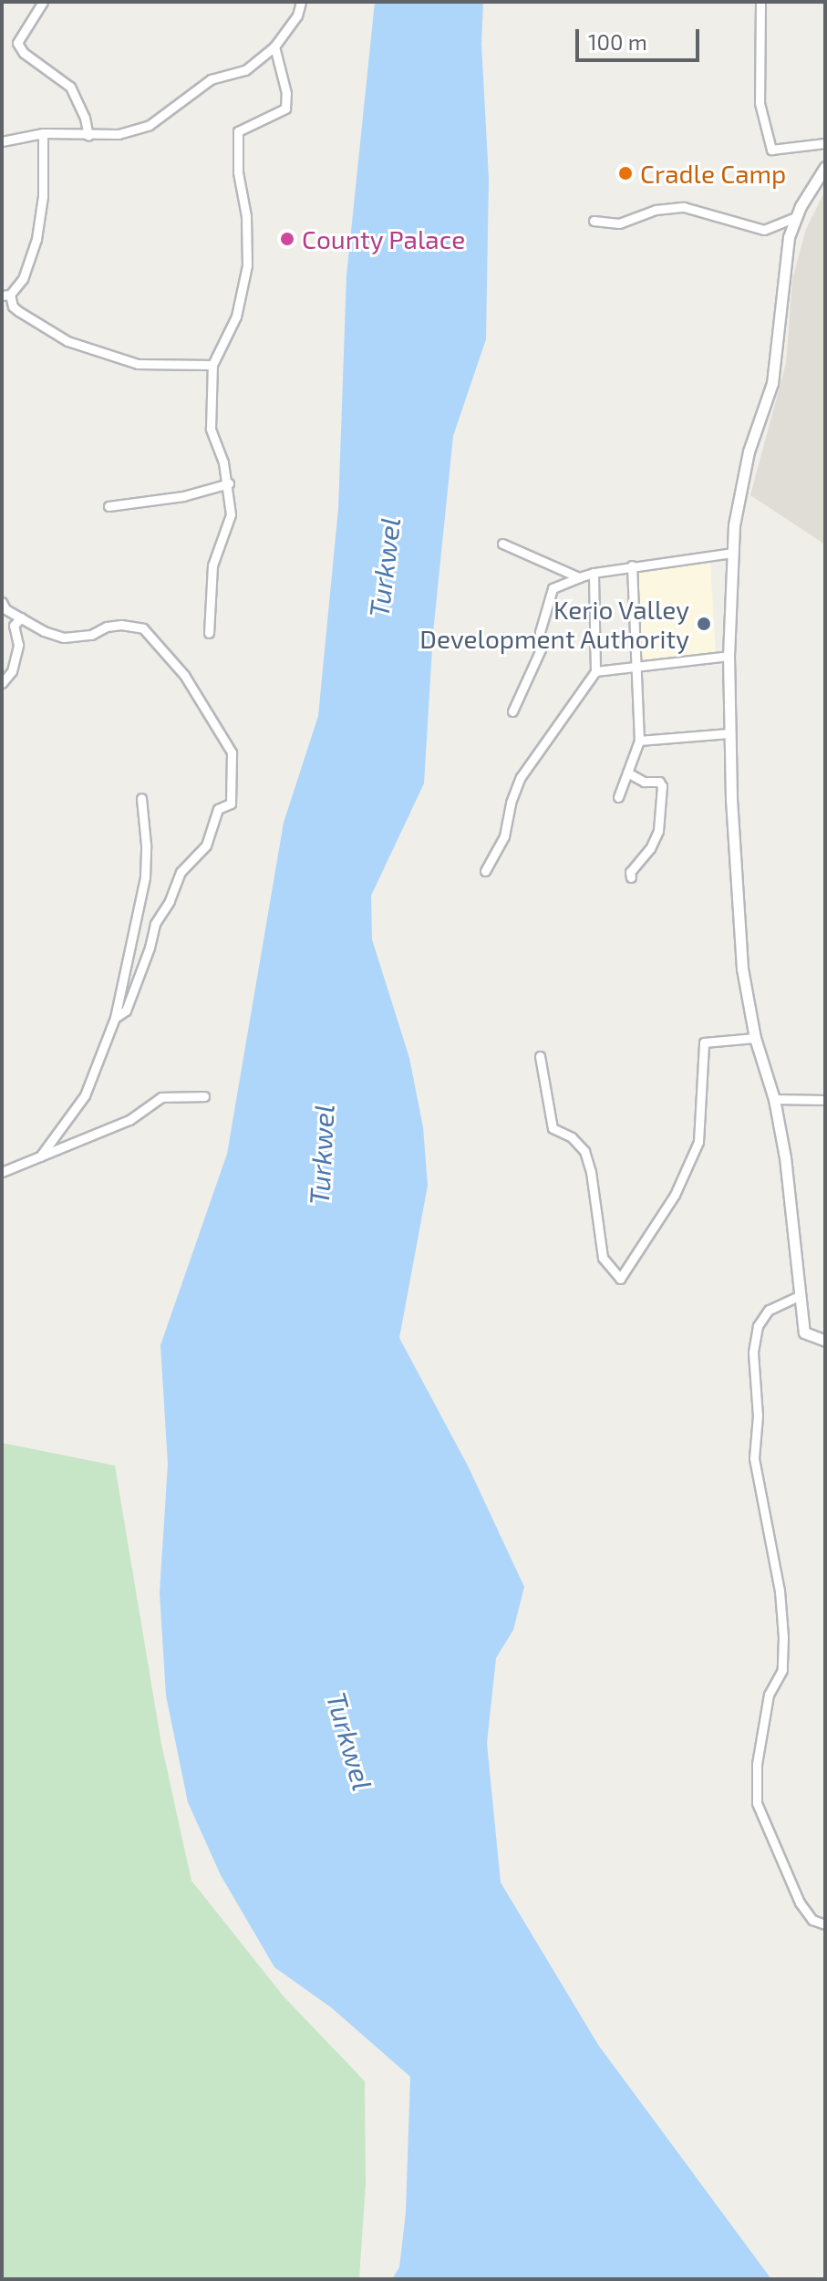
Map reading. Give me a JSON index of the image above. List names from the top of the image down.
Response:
{
  "water": ["Turkwel"],
  "places": ["Cradle Camp", "County Palace", "Kerio Valley Development Authority"],
  "scale_bar": "100 m"
}
